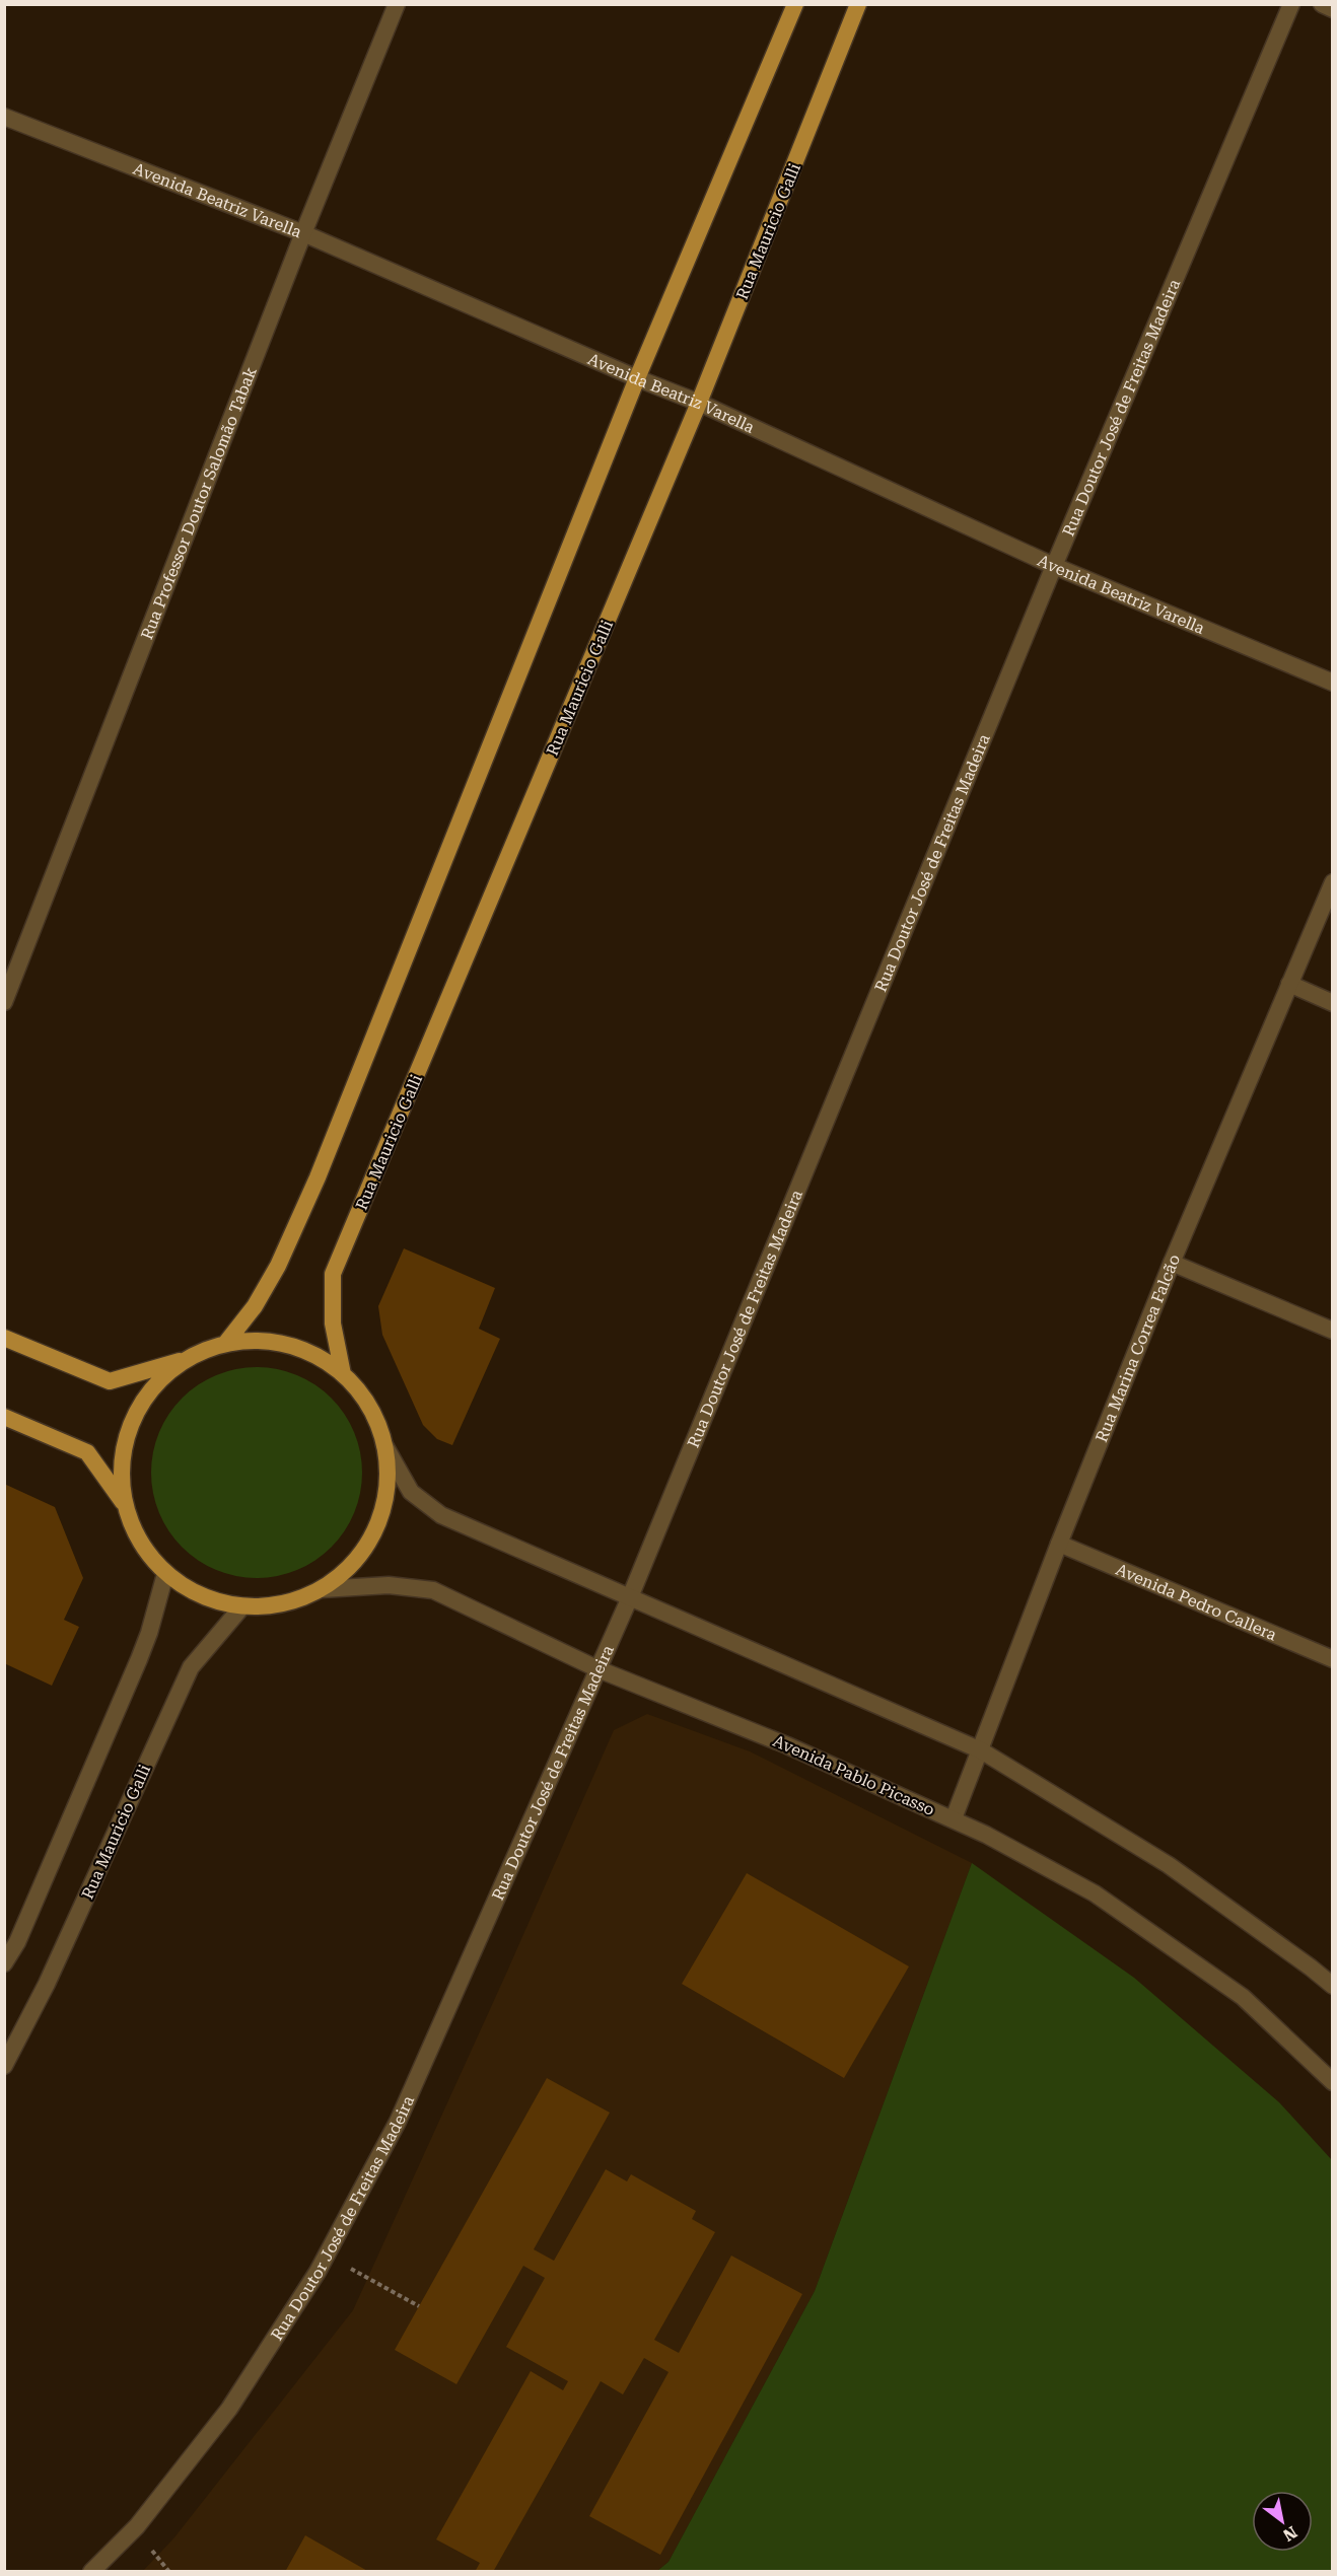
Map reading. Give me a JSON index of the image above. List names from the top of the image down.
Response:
{
  "streets": {
    "main road": ["Rua Mauricio Galli"],
    "street": [
      "Avenida Beatriz Varella",
      "Rua Doutor José de Freitas Madeira",
      "Rua Professor Doutor Salomão Tabak",
      "Rua Marina Correa Falcão",
      "Avenida Pedro Callera",
      "Avenida Pablo Picasso"
    ]
  },
  "crossings": [
    ["Avenida Beatriz Varella", "Rua Mauricio Galli"],
    ["Avenida Beatriz Varella", "Rua Doutor José de Freitas Madeira"],
    ["Avenida Beatriz Varella", "Rua Professor Doutor Salomão Tabak"],
    ["Rua Doutor José de Freitas Madeira", "Avenida Pablo Picasso"],
    ["Rua Marina Correa Falcão", "Avenida Pedro Callera"],
    ["Rua Marina Correa Falcão", "Avenida Pablo Picasso"]
  ],
  "north": "bottom right"
}
